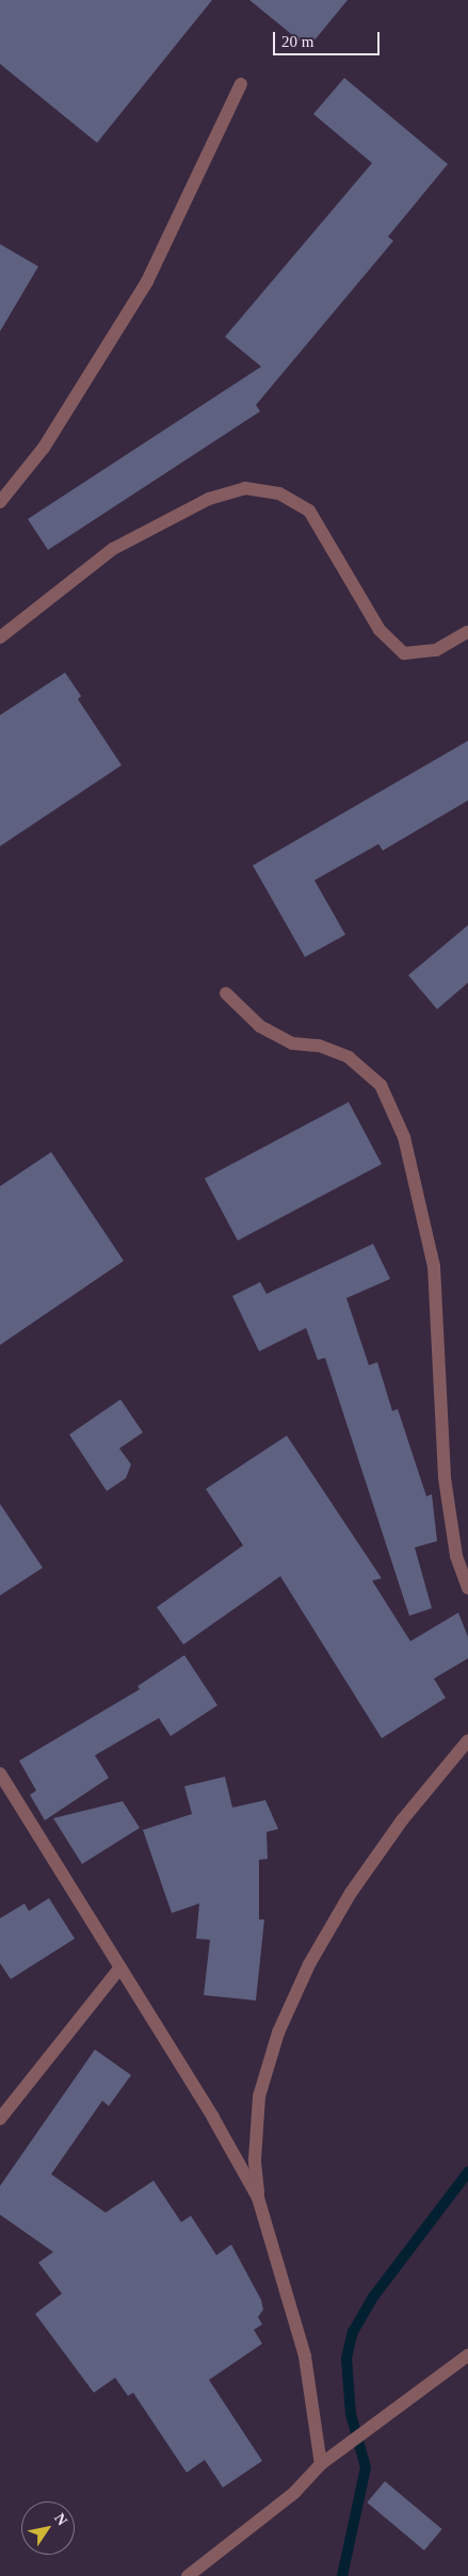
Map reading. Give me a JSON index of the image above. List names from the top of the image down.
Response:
{
  "scale_bar": "20 m",
  "north": "top right"
}
